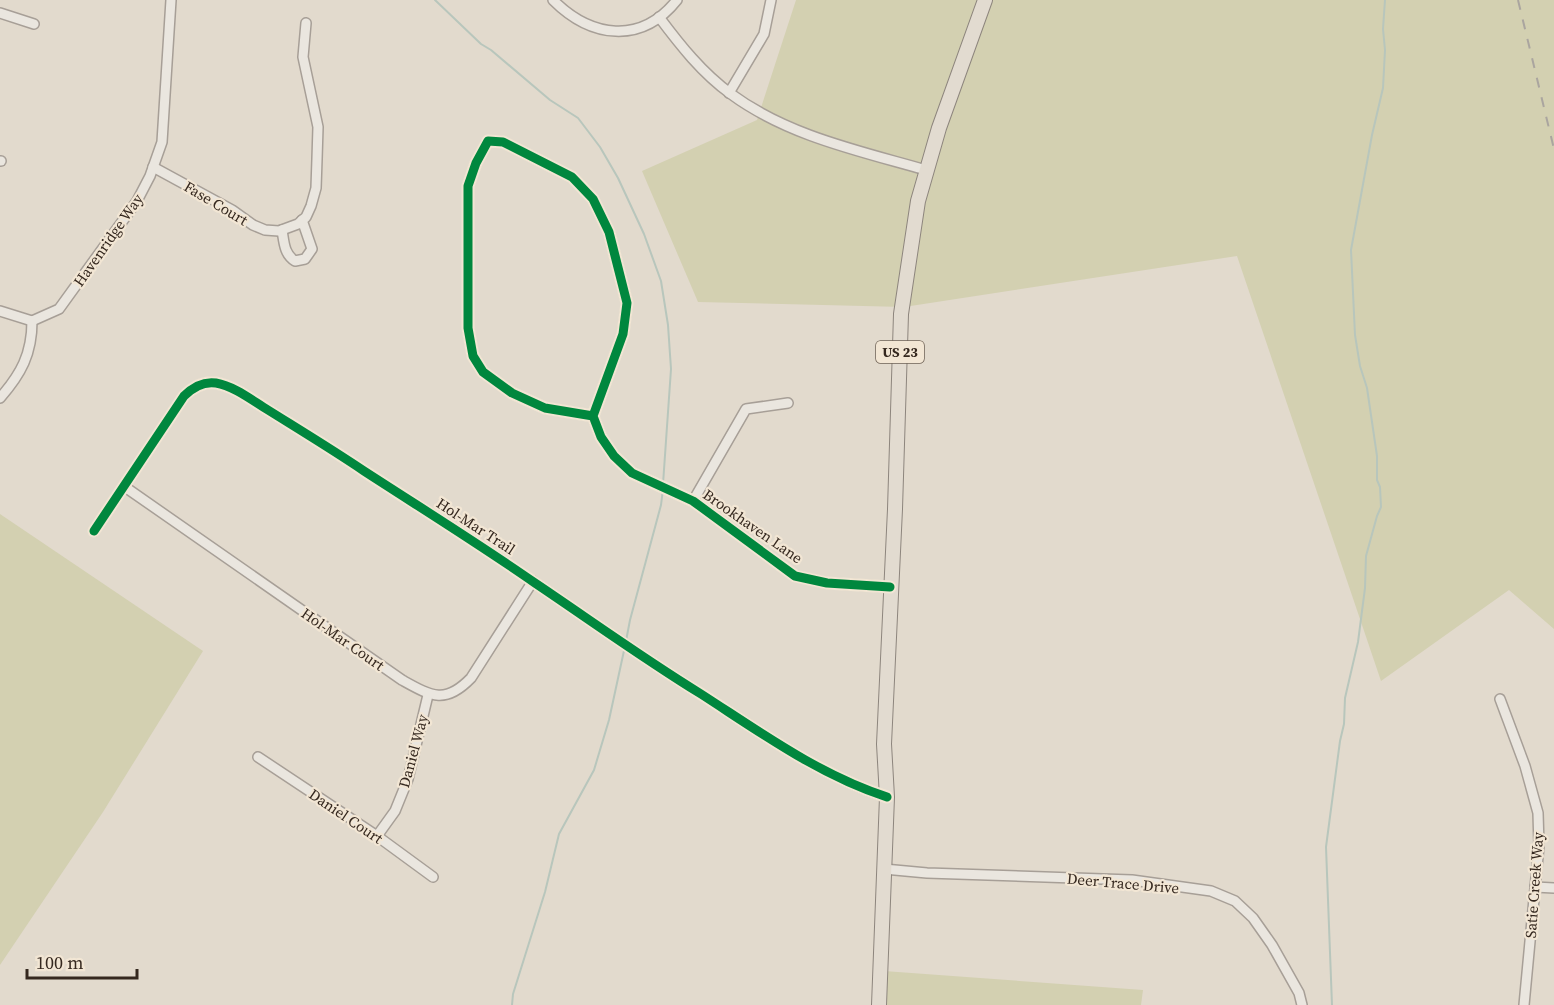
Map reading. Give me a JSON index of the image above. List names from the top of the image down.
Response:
{
  "streets": {
    "main road": ["US 23"],
    "street": [
      "Fase Court",
      "Havenridge Way",
      "Hol-Mar Trail",
      "Brookhaven Lane",
      "Hol-Mar Court",
      "Daniel Way",
      "Daniel Court",
      "Deer Trace Drive",
      "Satie Creek Way"
    ]
  },
  "crossings": [
    ["Fase Court", "Havenridge Way"],
    ["US 23", "Hol-Mar Trail"],
    ["US 23", "Brookhaven Lane"],
    ["US 23", "Deer Trace Drive"],
    ["Hol-Mar Trail", "Hol-Mar Court"],
    ["Hol-Mar Court", "Daniel Way"],
    ["Daniel Way", "Daniel Court"]
  ],
  "scale_bar": "100 m"
}
